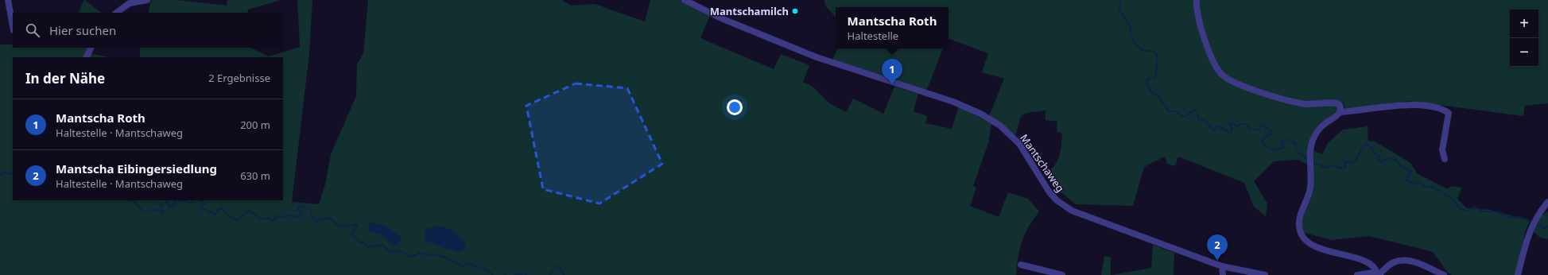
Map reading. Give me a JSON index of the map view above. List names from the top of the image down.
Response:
{
  "streets": {
    "street": ["Mantschaweg"]
  },
  "places": ["Mantschamilch"],
  "page": {
    "popup": ["Mantscha Roth", "Haltestelle"],
    "map_buttons": ["+", "−"],
    "search": "Hier suchen",
    "heading": ["In der Nähe", "2 Ergebnisse"],
    "pins": ["1", "2"],
    "list": [
      {
        "mark": "1",
        "name": "Mantscha Roth",
        "note": "Haltestelle · Mantschaweg",
        "value": "200 m"
      },
      {
        "mark": "2",
        "name": "Mantscha Eibingersiedlung",
        "note": "Haltestelle · Mantschaweg",
        "value": "630 m"
      }
    ]
  }
}
